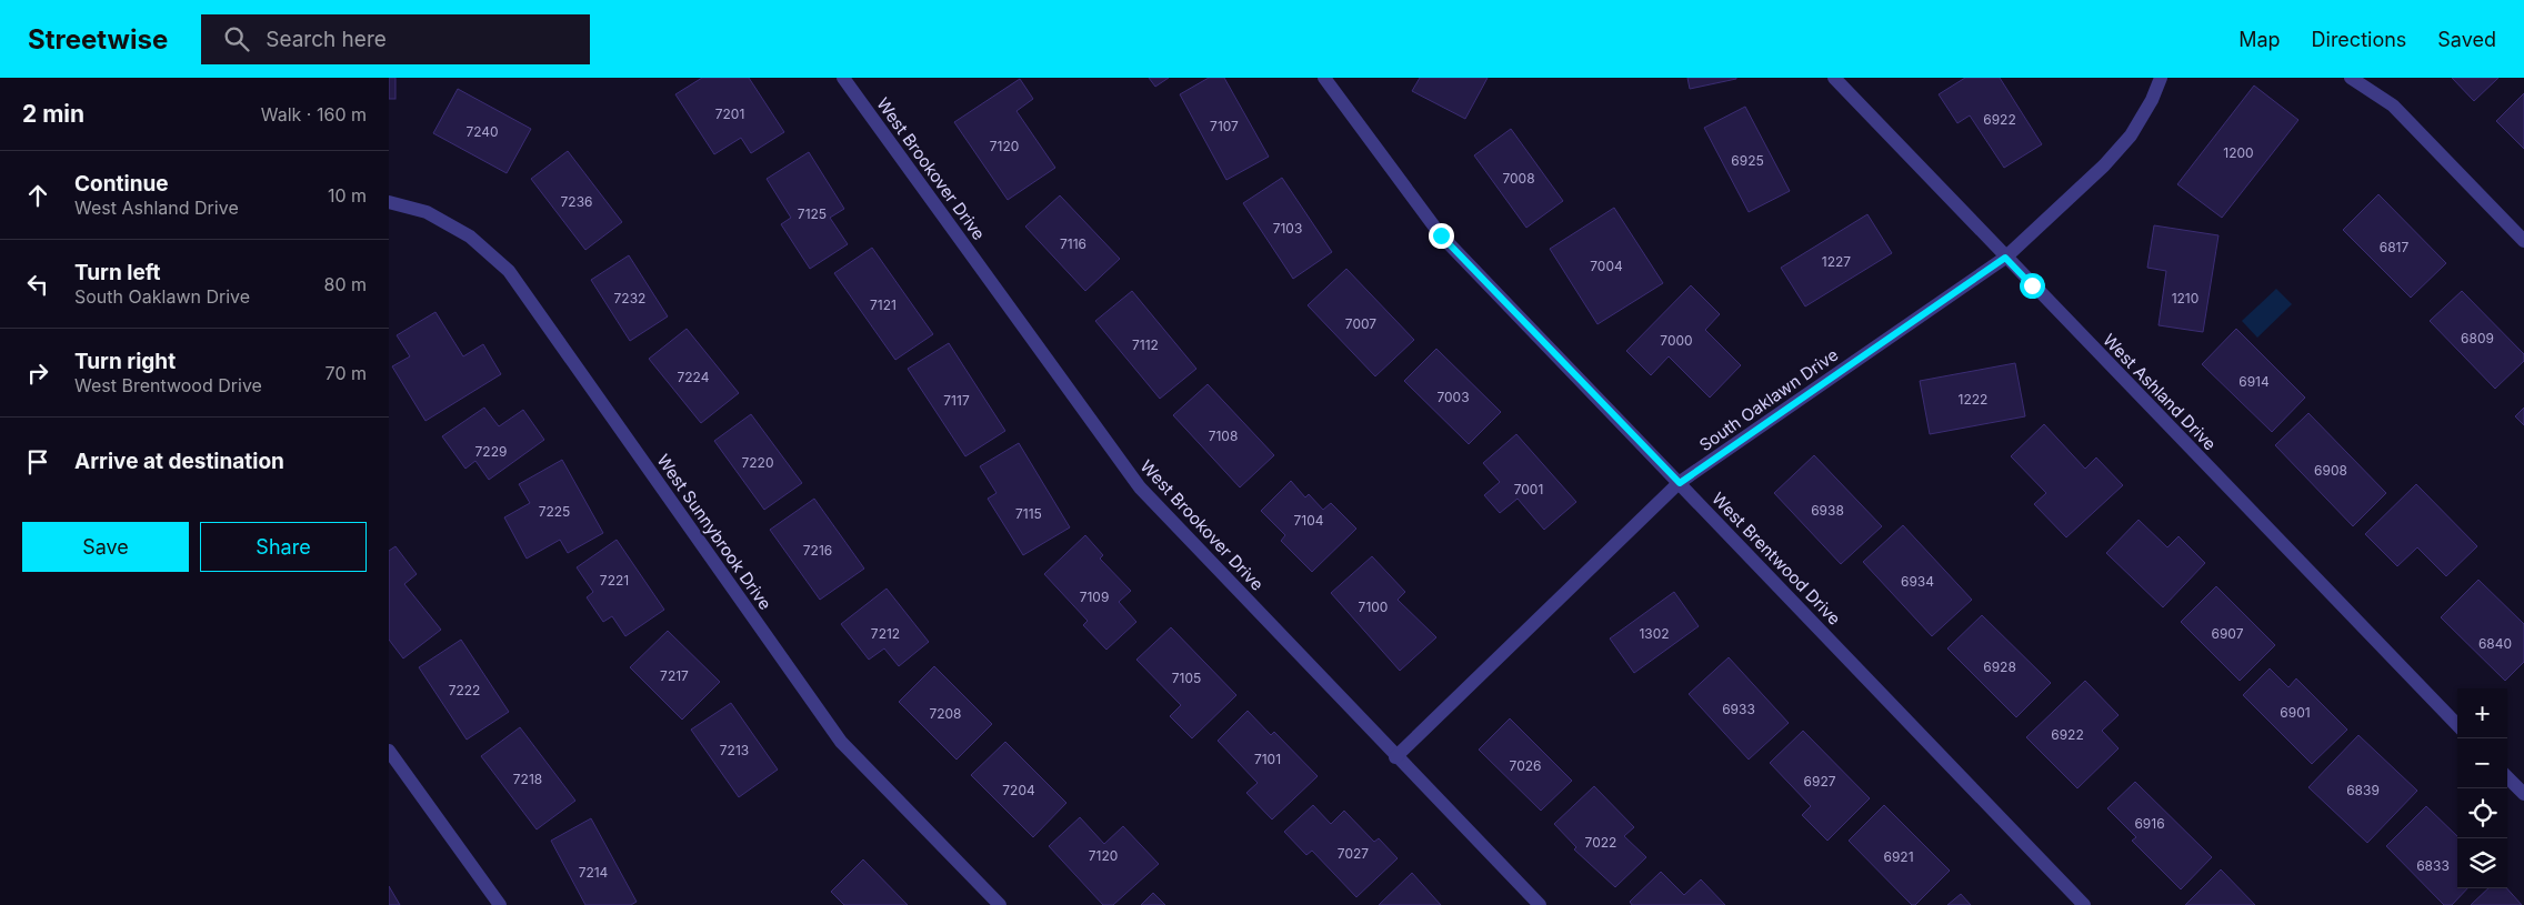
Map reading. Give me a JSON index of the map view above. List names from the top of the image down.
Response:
{
  "streets": {
    "street": [
      "West Brookover Drive",
      "West Ashland Drive",
      "South Oaklawn Drive",
      "West Sunnybrook Drive",
      "West Brentwood Drive"
    ]
  },
  "crossings": [
    ["West Brookover Drive", "South Oaklawn Drive"],
    ["West Ashland Drive", "South Oaklawn Drive"],
    ["South Oaklawn Drive", "West Brentwood Drive"]
  ],
  "house_numbers": [
    "7201",
    "6922",
    "7107",
    "7240",
    "7120",
    "1200",
    "6925",
    "7008",
    "7236",
    "7125",
    "7103",
    "7116",
    "6817",
    "1227",
    "7004",
    "7232",
    "1210",
    "7121",
    "7007",
    "6809",
    "7000",
    "7112",
    "7224",
    "6914",
    "7003",
    "1222",
    "7117",
    "7108",
    "7229",
    "7220",
    "6908",
    "7001",
    "6938",
    "7225",
    "7115",
    "7104",
    "7216",
    "7221",
    "6934",
    "7109",
    "7100",
    "7212",
    "1302",
    "6907",
    "6840",
    "6928",
    "7217",
    "7105",
    "7222",
    "6933",
    "6901",
    "7208",
    "6922",
    "7213",
    "7101",
    "7026",
    "7218",
    "6927",
    "7204",
    "6839",
    "6916",
    "7022",
    "7027",
    "7120",
    "6921",
    "6833",
    "7214"
  ],
  "page": {
    "header": "Streetwise",
    "search": "Search here",
    "nav": ["Map", "Directions", "Saved"],
    "heading": ["2 min", "Walk · 160 m"],
    "list": [
      ["Continue", "West Ashland Drive", "10 m"],
      ["Turn left", "South Oaklawn Drive", "80 m"],
      ["Turn right", "West Brentwood Drive", "70 m"],
      "Arrive at destination"
    ],
    "buttons": ["Save", "Share"],
    "map_buttons": ["+", "−"]
  }
}
